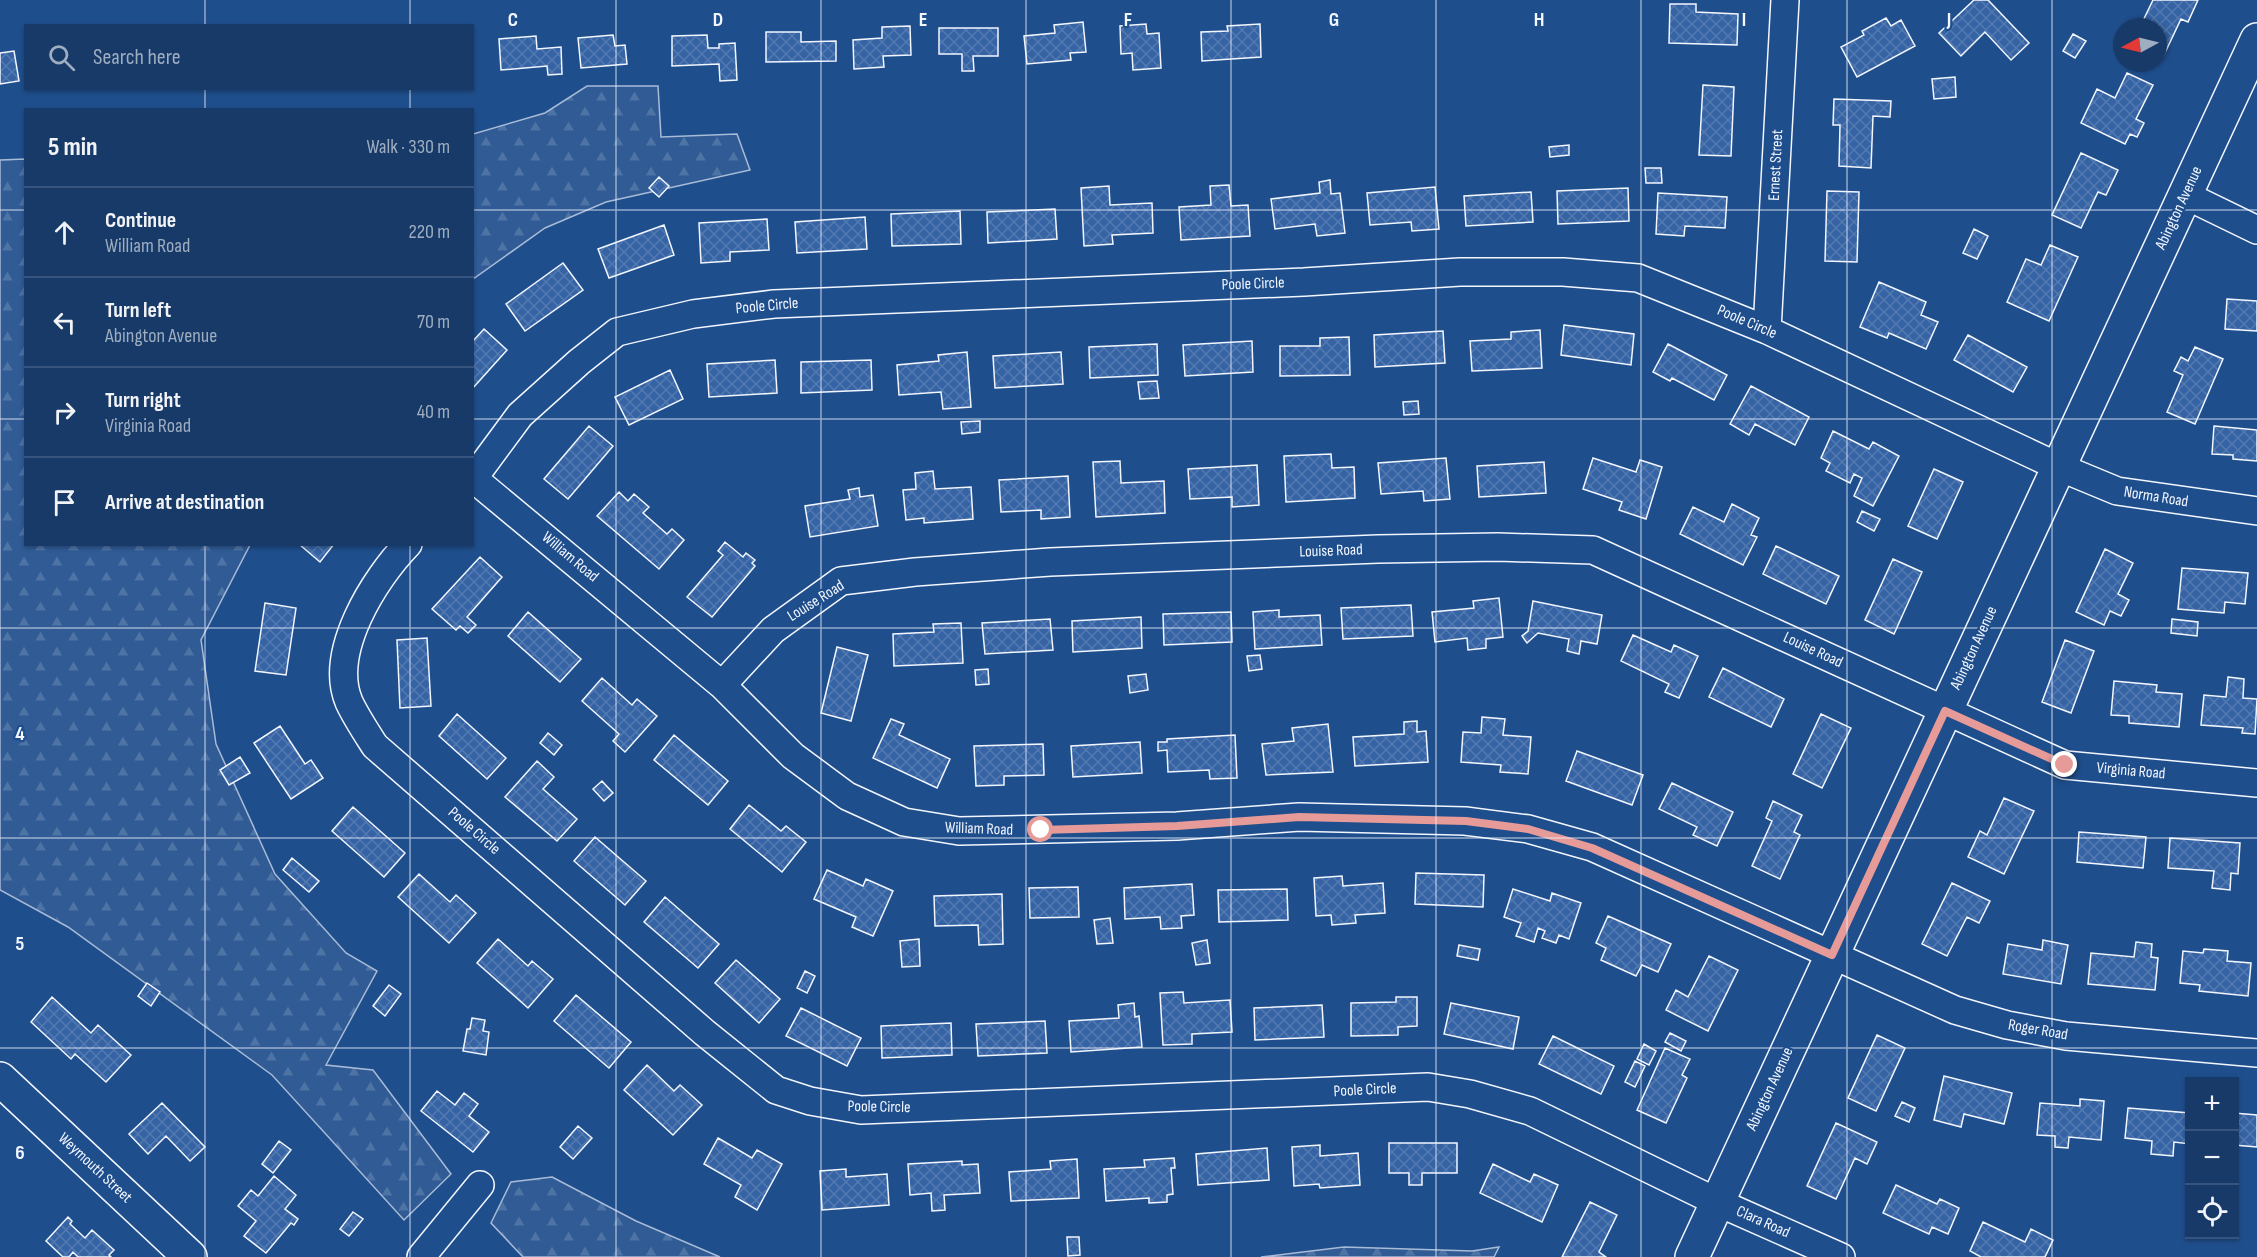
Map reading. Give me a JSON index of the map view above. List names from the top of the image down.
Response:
{
  "streets": {
    "main road": ["Abington Avenue", "Weymouth Street"],
    "street": [
      "Ernest Street",
      "Poole Circle",
      "Norma Road",
      "Louise Road",
      "William Road",
      "Virginia Road",
      "Roger Road",
      "Clara Road"
    ]
  },
  "crossings": [
    ["Ernest Street", "Poole Circle"],
    ["Abington Avenue", "Poole Circle"],
    ["Abington Avenue", "Norma Road"],
    ["Abington Avenue", "Louise Road"],
    ["Abington Avenue", "William Road"],
    ["Abington Avenue", "Virginia Road"],
    ["Abington Avenue", "Roger Road"],
    ["Abington Avenue", "Clara Road"],
    ["Poole Circle", "Norma Road"],
    ["Poole Circle", "Clara Road"],
    ["Louise Road", "William Road"],
    ["Louise Road", "Virginia Road"],
    ["William Road", "Roger Road"]
  ],
  "north": "left",
  "page": {
    "search": "Search here",
    "heading": ["5 min", "Walk · 330 m"],
    "list": [
      ["Continue", "William Road", "220 m"],
      ["Turn left", "Abington Avenue", "70 m"],
      ["Turn right", "Virginia Road", "40 m"],
      "Arrive at destination"
    ],
    "map_buttons": ["+", "−"]
  },
  "grid": {
    "columns": [
      "C",
      "D",
      "E",
      "F",
      "G",
      "H",
      "I",
      "J"
    ],
    "rows": ["4", "5", "6"]
  }
}
